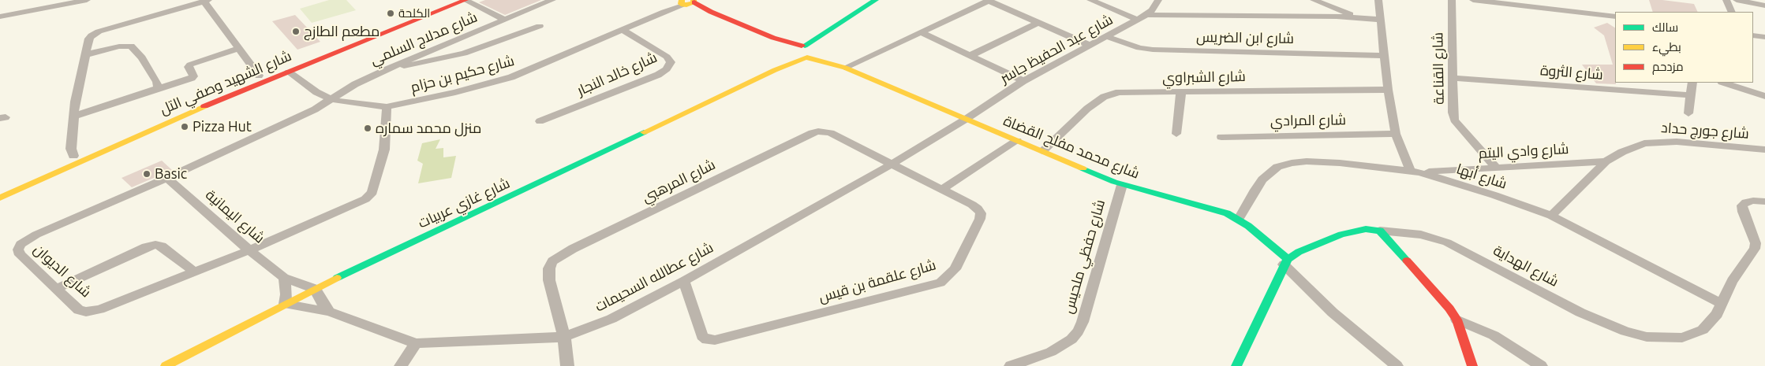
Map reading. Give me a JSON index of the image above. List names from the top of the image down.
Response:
{
  "streets": {
    "street": [
      "شارع ابن الضريس",
      "شارع مدلاج السلمي",
      "شارع عبد الحفيظ جاسر",
      "شارع القناعة",
      "شارع الثروة",
      "شارع حكيم بن حزام",
      "شارع خالد النجار",
      "شارع الشبراوي",
      "شارع الشهيد وصفي التل",
      "شارع المرادي",
      "شارع جورج حداد",
      "شارع محمد مفلح القضاة",
      "شارع وادي اليتم",
      "شارع أبها",
      "شارع المرهبي",
      "شارع غازي عربيات",
      "شارع اليمانية",
      "شارع حفظي ملحيس",
      "شارع الهداية",
      "شارع الديوان",
      "شارع عطالله السحيمات",
      "شارع علقمة بن قيس"
    ]
  },
  "crossings": [
    ["شارع ابن الضريس", "شارع عبد الحفيظ جاسر"],
    ["شارع مدلاج السلمي", "شارع حكيم بن حزام"],
    ["شارع مدلاج السلمي", "شارع الديوان"],
    ["شارع عبد الحفيظ جاسر", "شارع محمد مفلح القضاة"],
    ["شارع عبد الحفيظ جاسر", "شارع عطالله السحيمات"],
    ["شارع القناعة", "شارع الثروة"],
    ["شارع القناعة", "شارع وادي اليتم"],
    ["شارع حكيم بن حزام", "شارع خالد النجار"],
    ["شارع حكيم بن حزام", "شارع الشهيد وصفي التل"],
    ["شارع حكيم بن حزام", "شارع الديوان"],
    ["شارع الشبراوي", "شارع محمد مفلح القضاة"],
    ["شارع جورج حداد", "شارع وادي اليتم"],
    ["شارع جورج حداد", "شارع أبها"],
    ["شارع محمد مفلح القضاة", "شارع أبها"],
    ["شارع محمد مفلح القضاة", "شارع غازي عربيات"],
    ["شارع محمد مفلح القضاة", "شارع حفظي ملحيس"],
    ["شارع محمد مفلح القضاة", "شارع الهداية"],
    ["شارع محمد مفلح القضاة", "شارع عطالله السحيمات"],
    ["شارع وادي اليتم", "شارع أبها"],
    ["شارع أبها", "شارع الهداية"],
    ["شارع المرهبي", "شارع عطالله السحيمات"],
    ["شارع المرهبي", "شارع علقمة بن قيس"],
    ["شارع غازي عربيات", "شارع اليمانية"],
    ["شارع غازي عربيات", "شارع عطالله السحيمات"],
    ["شارع اليمانية", "شارع الديوان"],
    ["شارع عطالله السحيمات", "شارع علقمة بن قيس"]
  ],
  "places": [
    "الكلحة",
    "مطعم الطازج",
    "Pizza Hut",
    "منزل محمد سماره",
    "Basic"
  ],
  "legend": ["سالك", "بطيء", "مزدحم"]
}
